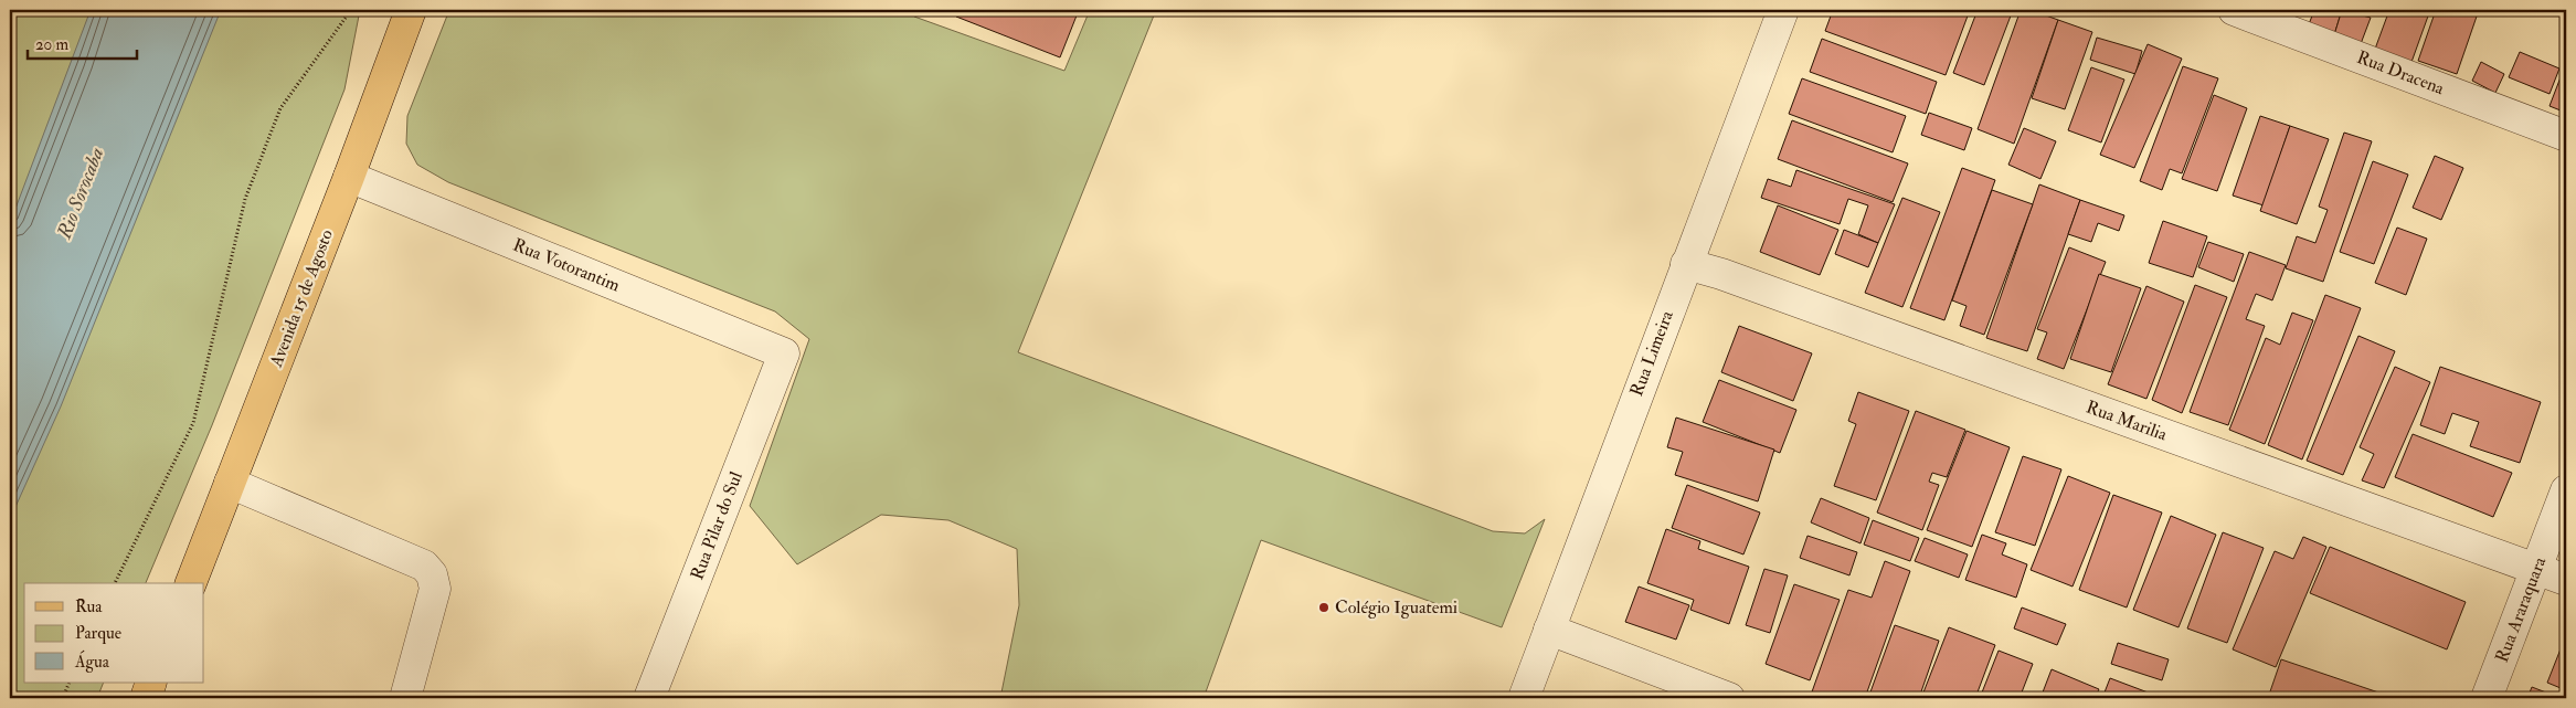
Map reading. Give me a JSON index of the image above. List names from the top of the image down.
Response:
{
  "streets": {
    "main road": ["Avenida 15 de Agosto"],
    "street": [
      "Rua Dracena",
      "Rua Votorantim",
      "Rua Limeira",
      "Rua Marilia",
      "Rua Pilar do Sul",
      "Rua Araraquara"
    ]
  },
  "crossings": [
    ["Rua Votorantim", "Avenida 15 de Agosto"],
    ["Rua Votorantim", "Rua Pilar do Sul"],
    ["Rua Limeira", "Rua Marilia"],
    ["Rua Marilia", "Rua Araraquara"]
  ],
  "water": ["Rio Sorocaba"],
  "places": ["Colégio Iguatemi"],
  "legend": ["Rua", "Parque", "Água"],
  "scale_bar": "20 m"
}
